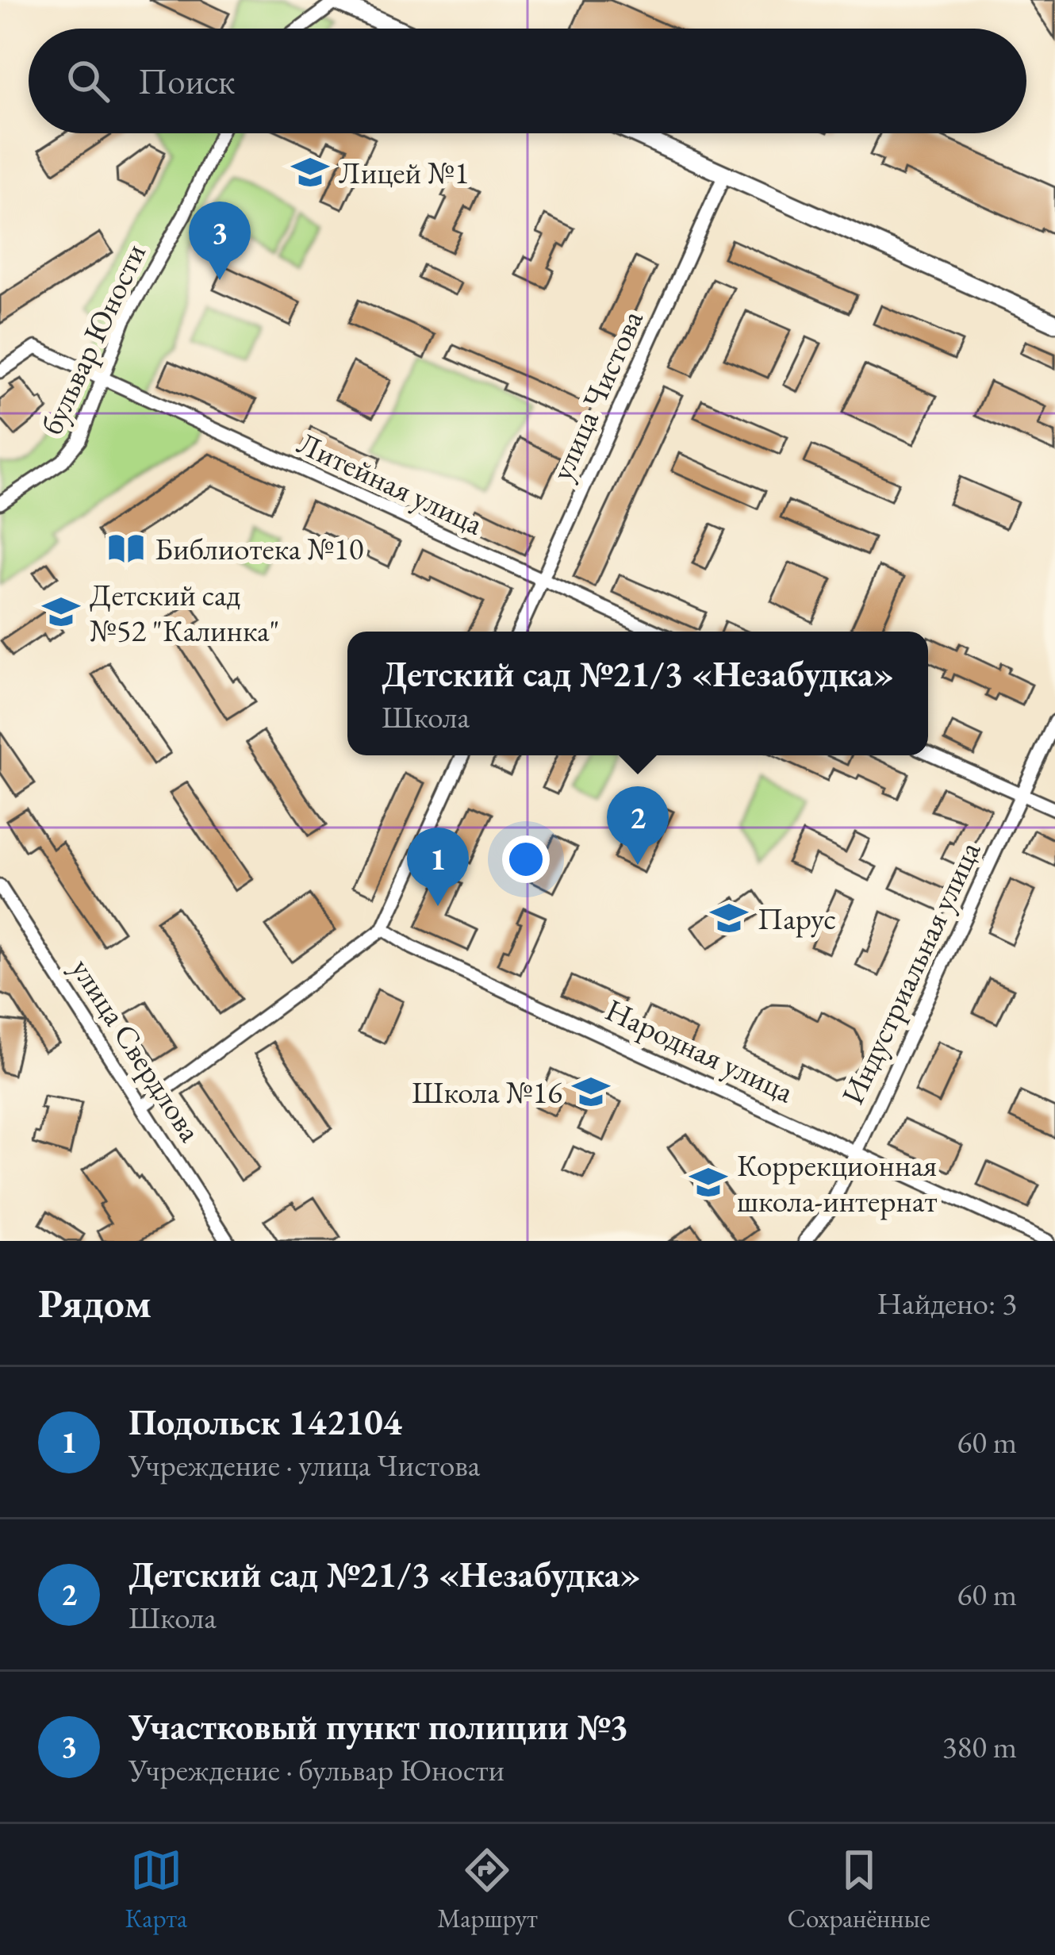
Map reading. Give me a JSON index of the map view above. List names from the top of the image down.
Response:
{
  "streets": {
    "street": [
      "бульвар Юности",
      "улица Чистова",
      "Литейная улица",
      "Индустриальная улица",
      "улица Свердлова",
      "Народная улица"
    ]
  },
  "crossings": [
    ["бульвар Юности", "Литейная улица"],
    ["улица Чистова", "Литейная улица"],
    ["Индустриальная улица", "Народная улица"]
  ],
  "places": {
    "school or university": [
      "Лицей №1",
      "Детский сад №52 \"Калинка\"",
      "Парус",
      "Школа №16",
      "Коррекционная школа-интернат"
    ],
    "library": ["Библиотека №10"]
  },
  "page": {
    "search": "Поиск",
    "pins": ["3", "2", "1"],
    "popup": ["Детский сад №21/3 «Незабудка»", "Школа"],
    "heading": ["Рядом", "Найдено: 3"],
    "list": [
      {
        "mark": "1",
        "name": "Подольск 142104",
        "note": "Учреждение · улица Чистова",
        "value": "60 m"
      },
      {
        "mark": "2",
        "name": "Детский сад №21/3 «Незабудка»",
        "note": "Школа",
        "value": "60 m"
      },
      {
        "mark": "3",
        "name": "Участковый пункт полиции №3",
        "note": "Учреждение · бульвар Юности",
        "value": "380 m"
      }
    ],
    "nav": ["Карта", "Маршрут", "Сохранённые"]
  }
}
